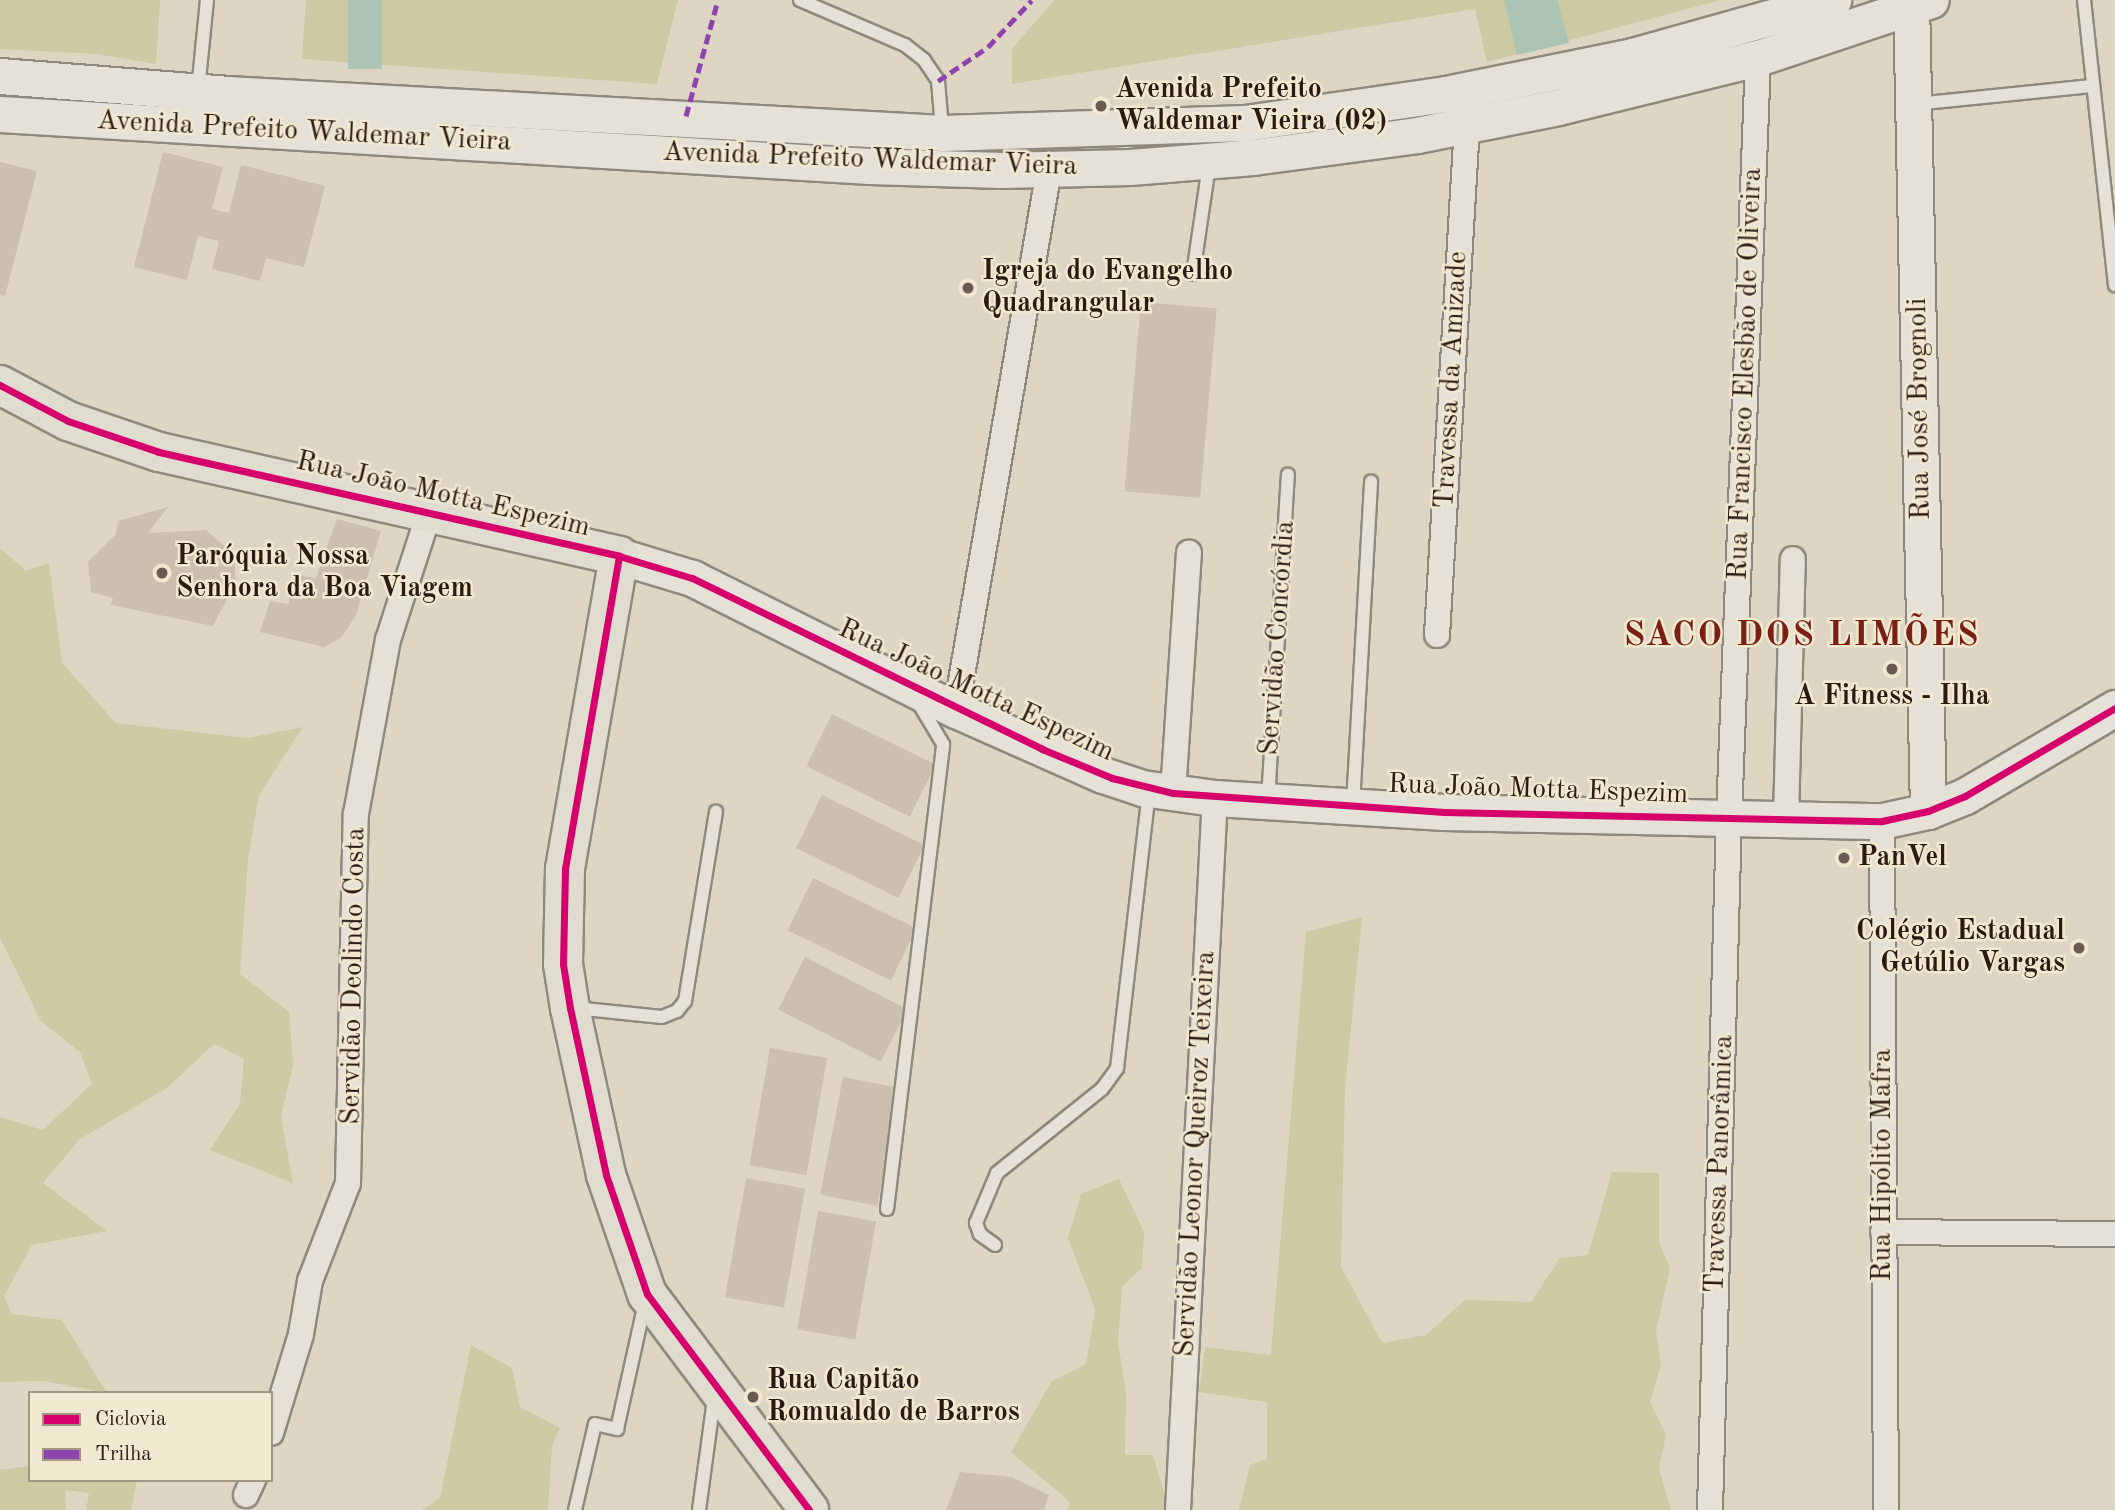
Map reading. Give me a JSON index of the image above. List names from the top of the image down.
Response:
{
  "streets": {
    "main road": ["Avenida Prefeito Waldemar Vieira", "Rua José Brognoli", "Rua João Motta Espezim"],
    "street": [
      "Rua Francisco Elesbão de Oliveira",
      "Travessa da Amizade",
      "Servidão Deolindo Costa",
      "Servidão Leonor Queiroz Teixeira",
      "Travessa Panorâmica",
      "Rua Hipólito Mafra"
    ],
    "lane": ["Servidão Concórdia"]
  },
  "crossings": [
    ["Avenida Prefeito Waldemar Vieira", "Rua Francisco Elesbão de Oliveira"],
    ["Avenida Prefeito Waldemar Vieira", "Travessa da Amizade"],
    ["Avenida Prefeito Waldemar Vieira", "Rua José Brognoli"],
    ["Rua Francisco Elesbão de Oliveira", "Rua João Motta Espezim"],
    ["Rua Francisco Elesbão de Oliveira", "Travessa Panorâmica"],
    ["Rua José Brognoli", "Rua João Motta Espezim"],
    ["Rua João Motta Espezim", "Servidão Concórdia"],
    ["Rua João Motta Espezim", "Servidão Deolindo Costa"],
    ["Rua João Motta Espezim", "Servidão Leonor Queiroz Teixeira"],
    ["Rua João Motta Espezim", "Travessa Panorâmica"],
    ["Rua João Motta Espezim", "Rua Hipólito Mafra"]
  ],
  "districts": ["SACO DOS LIMÕES"],
  "places": [
    "Avenida Prefeito Waldemar Vieira (02)",
    "Igreja do Evangelho Quadrangular",
    "Paróquia Nossa Senhora da Boa Viagem",
    "A Fitness - Ilha",
    "PanVel",
    "Colégio Estadual Getúlio Vargas",
    "Rua Capitão Romualdo de Barros"
  ],
  "legend": ["Ciclovia", "Trilha"]
}
